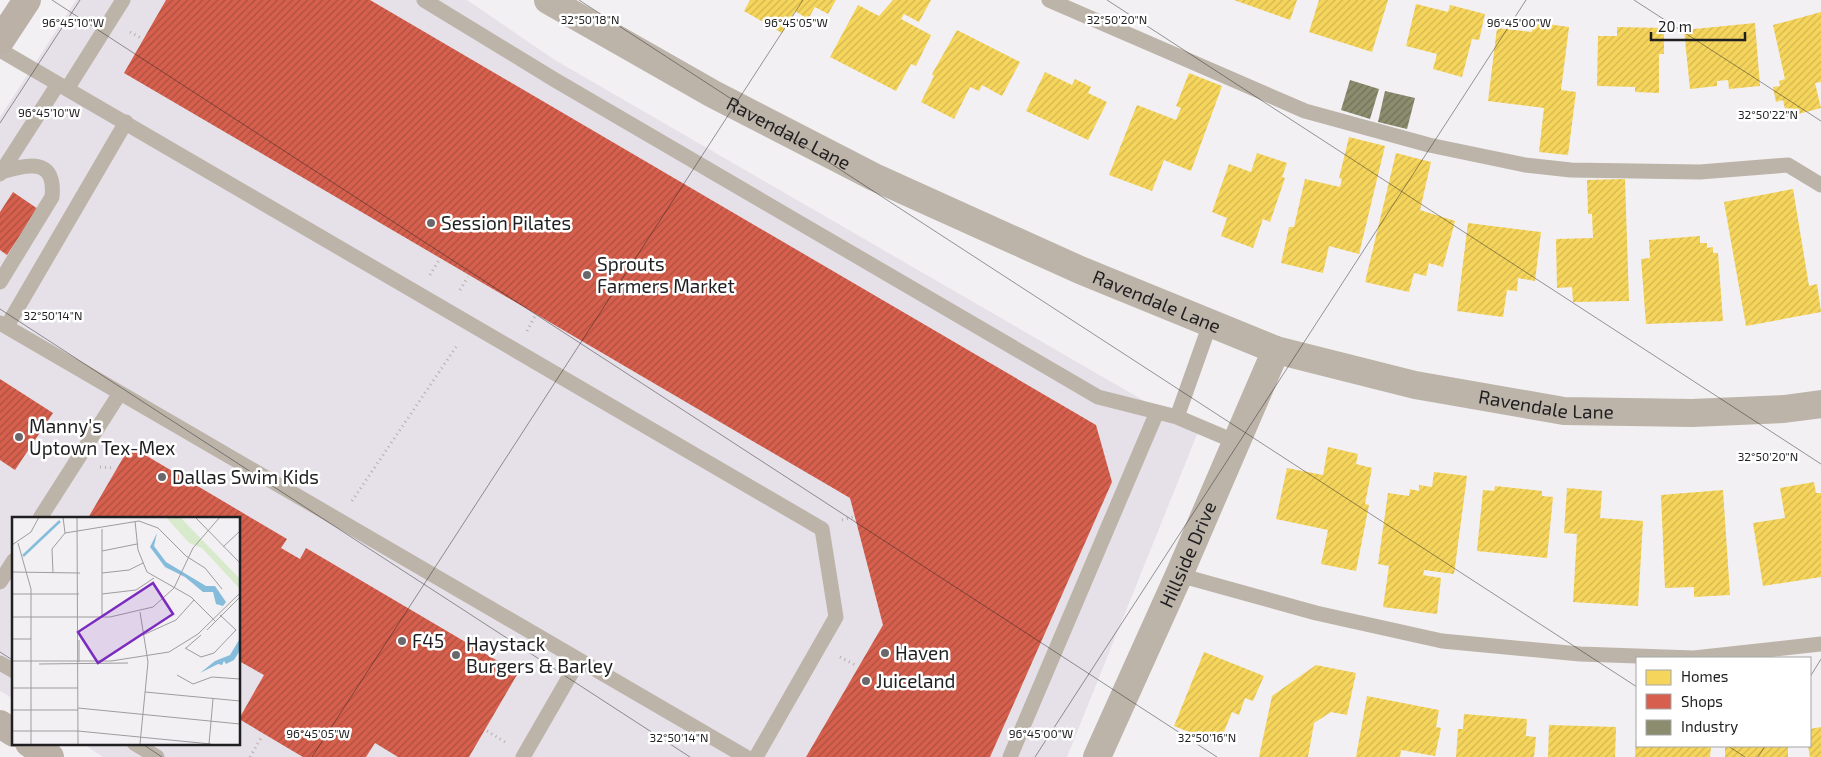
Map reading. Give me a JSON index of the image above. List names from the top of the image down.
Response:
{
  "streets": {
    "street": ["Ravendale Lane", "Hillside Drive"]
  },
  "crossings": [
    ["Ravendale Lane", "Hillside Drive"]
  ],
  "places": [
    "Session Pilates",
    "Sprouts Farmers Market",
    "Manny's Uptown Tex-Mex",
    "Dallas Swim Kids",
    "F45",
    "Haven",
    "Haystack Burgers & Barley",
    "Juiceland"
  ],
  "legend": ["Homes", "Shops", "Industry"],
  "scale_bar": "20 m",
  "coordinates": [
    "32°50'18\"N",
    "32°50'20\"N",
    "96°45'05\"W",
    "96°45'10\"W",
    "96°45'00\"W",
    "32°50'22\"N",
    "32°50'14\"N",
    "32°50'16\"N"
  ]
}
